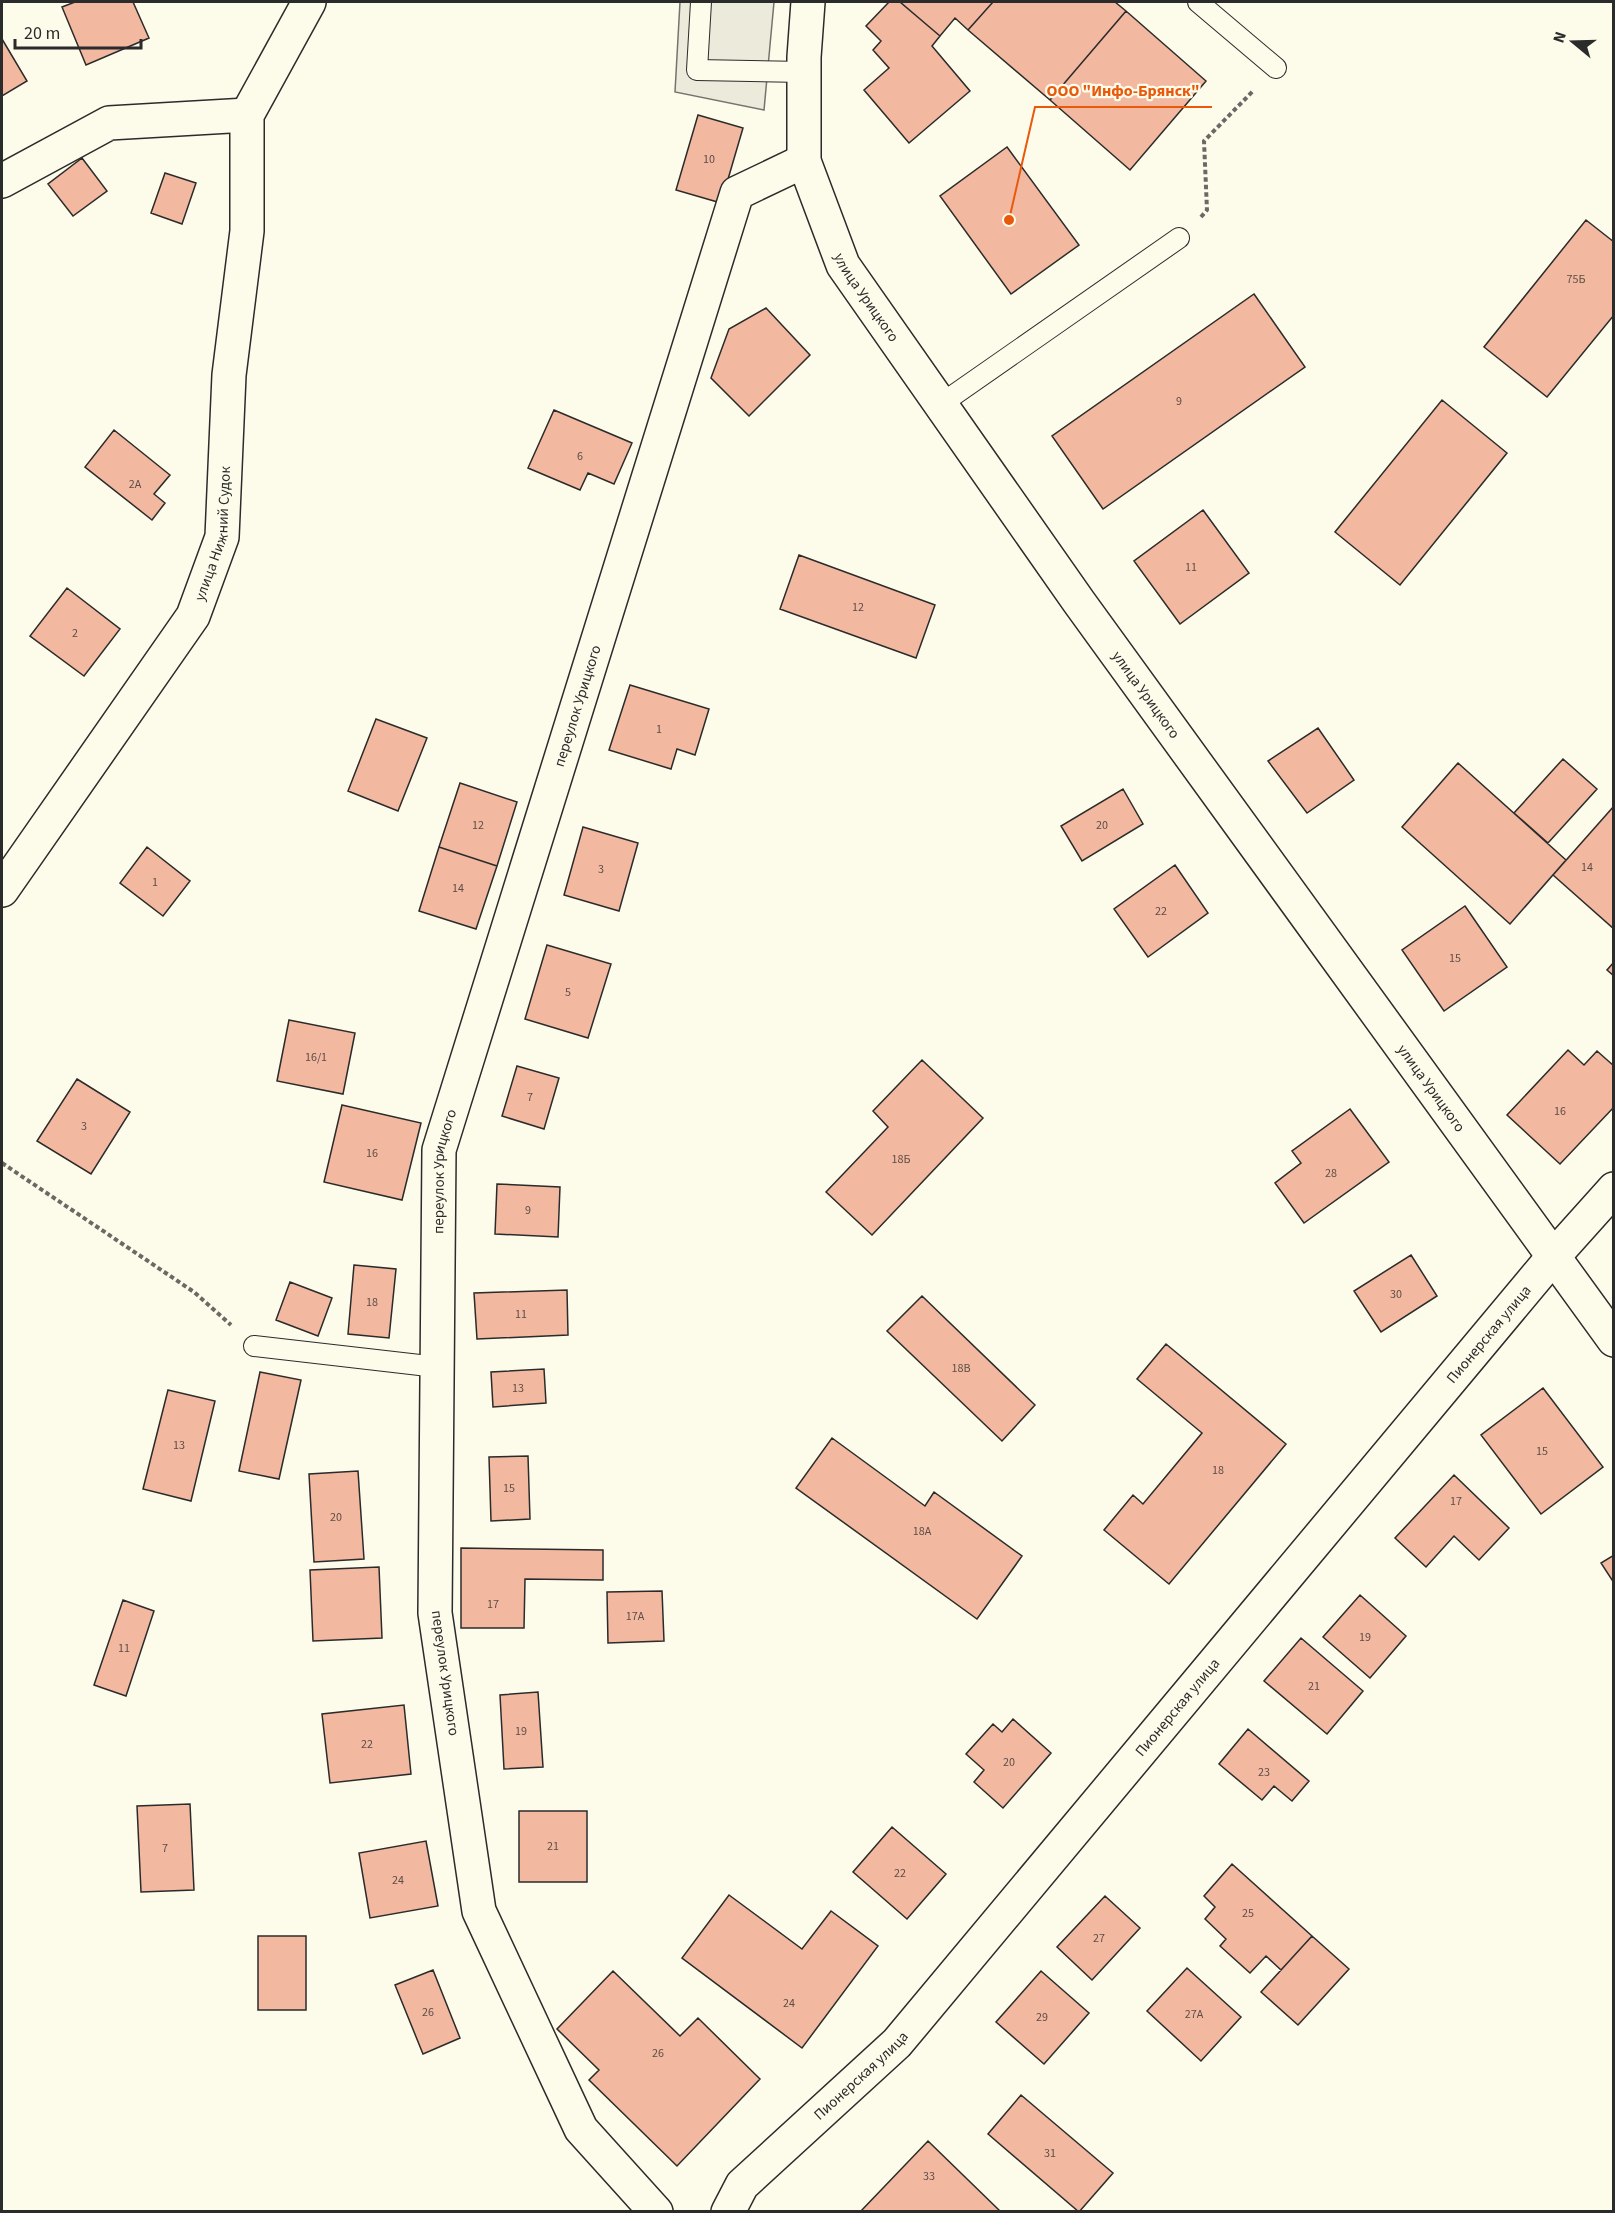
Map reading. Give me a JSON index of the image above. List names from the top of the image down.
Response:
{
  "streets": {
    "street": [
      "улица Урицкого",
      "улица Нижний Судок",
      "переулок Урицкого",
      "Пионерская улица"
    ]
  },
  "crossings": [
    ["улица Урицкого", "переулок Урицкого"],
    ["улица Урицкого", "Пионерская улица"]
  ],
  "places": ["ООО \"Инфо-Брянск\""],
  "house_numbers": [
    "10",
    "75Б",
    "9",
    "6",
    "2А",
    "11",
    "12",
    "2",
    "1",
    "12",
    "20",
    "14",
    "3",
    "1",
    "14",
    "22",
    "15",
    "5",
    "16/1",
    "7",
    "16",
    "3",
    "16",
    "18Б",
    "28",
    "9",
    "30",
    "18",
    "11",
    "18В",
    "13",
    "13",
    "15",
    "18",
    "15",
    "17",
    "20",
    "18А",
    "17",
    "17А",
    "19",
    "11",
    "21",
    "19",
    "22",
    "20",
    "23",
    "21",
    "7",
    "22",
    "24",
    "25",
    "27",
    "24",
    "26",
    "27А",
    "29",
    "26",
    "31",
    "33"
  ],
  "scale_bar": "20 m",
  "north": "left"
}
